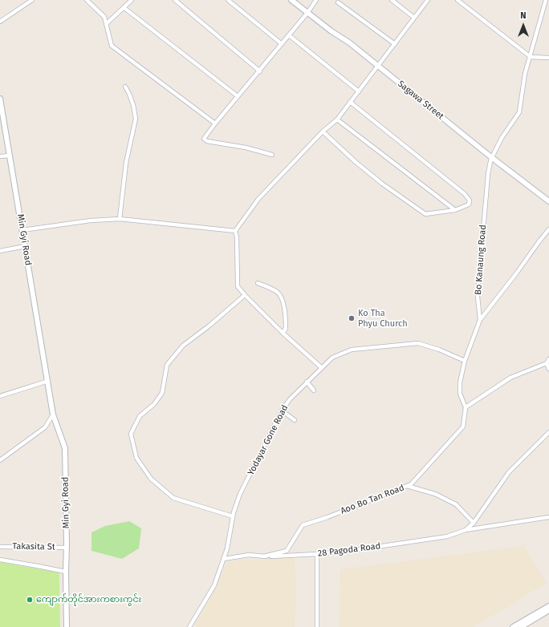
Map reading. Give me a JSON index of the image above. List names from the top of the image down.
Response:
{
  "streets": {
    "main road": ["Sagawa Street", "Min Gyi Road"],
    "street": [
      "Bo Kanaung Road",
      "Yodayar Gone Road",
      "Aoo Bo Tan Road",
      "Takasita St",
      "28 Pagoda Road"
    ]
  },
  "crossings": [
    ["Sagawa Street", "Bo Kanaung Road"],
    ["Min Gyi Road", "Takasita St"],
    ["Bo Kanaung Road", "Yodayar Gone Road"],
    ["Bo Kanaung Road", "Aoo Bo Tan Road"],
    ["Yodayar Gone Road", "Aoo Bo Tan Road"],
    ["Yodayar Gone Road", "28 Pagoda Road"],
    ["Aoo Bo Tan Road", "28 Pagoda Road"]
  ],
  "places": ["Ko Tha Phyu Church", "ကျောက်တိုင်အားကစားကွင်း"],
  "north": "top"
}
